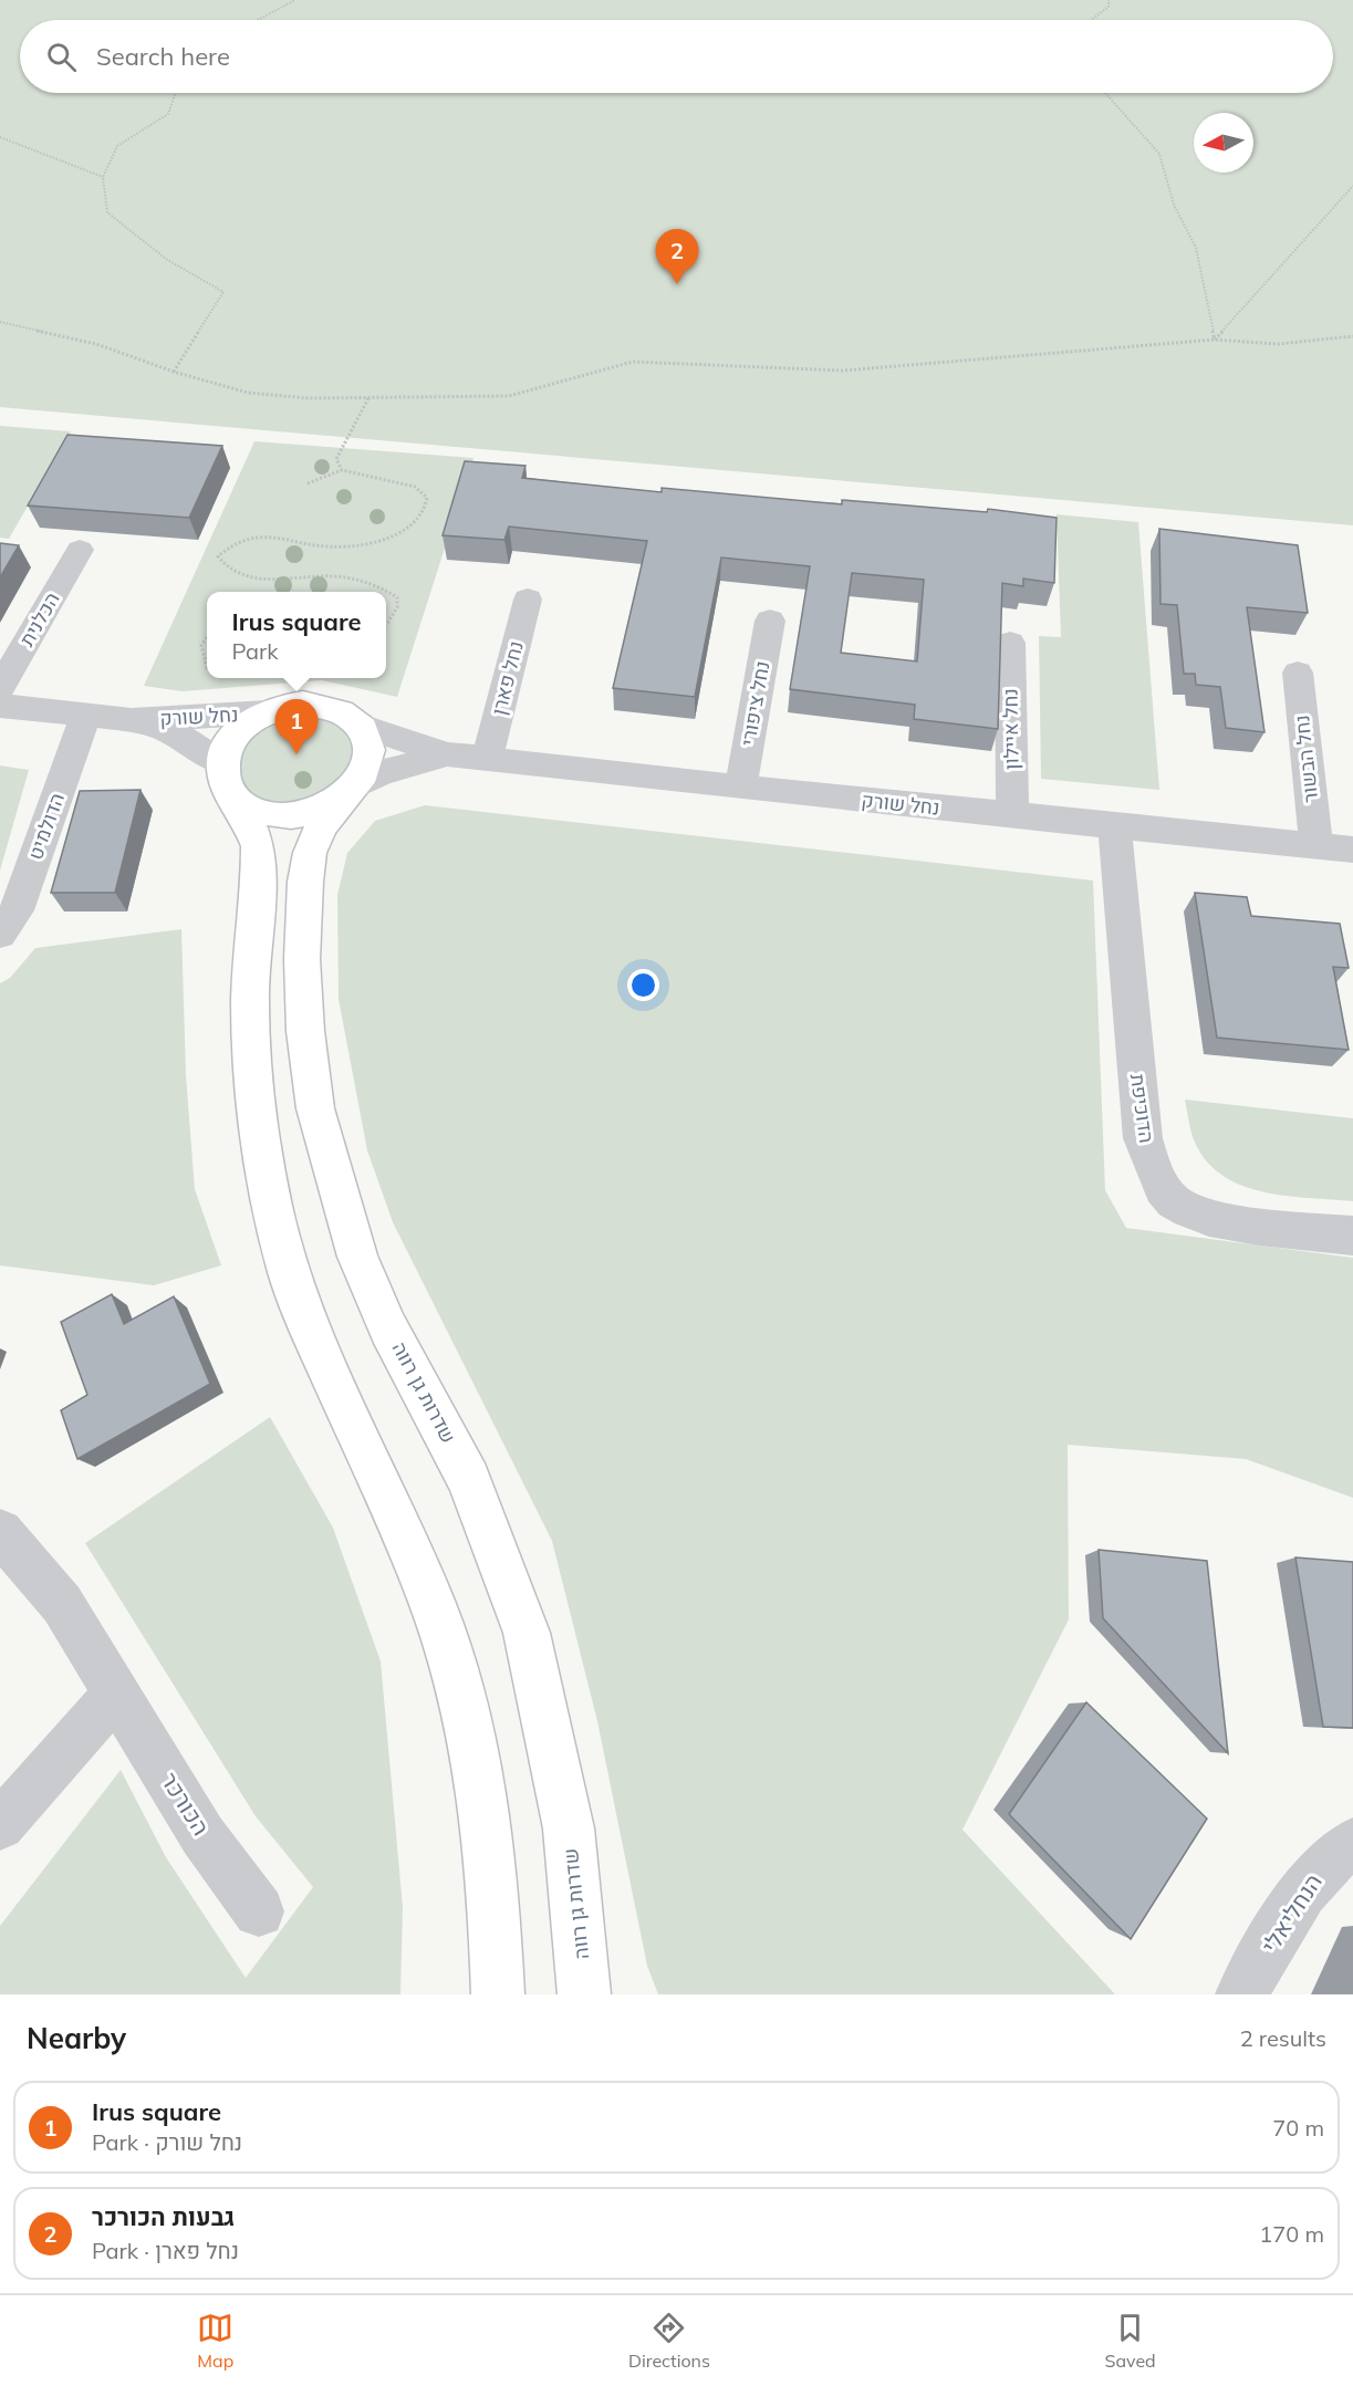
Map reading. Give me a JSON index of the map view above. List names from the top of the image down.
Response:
{
  "streets": {
    "street": [
      "הכלנית",
      "נחל פארן",
      "נחל ציפורי",
      "נחל שורק",
      "נחל איילון",
      "נחל הבשור",
      "הדולמיט",
      "הדוכיפת",
      "שדרות גן רווה",
      "הכורכר",
      "הנחליאלי"
    ]
  },
  "crossings": [
    ["נחל פארן", "נחל שורק"],
    ["נחל ציפורי", "נחל שורק"],
    ["נחל שורק", "נחל איילון"],
    ["נחל שורק", "נחל הבשור"],
    ["נחל שורק", "הדולמיט"],
    ["נחל שורק", "הדוכיפת"],
    ["נחל שורק", "שדרות גן רווה"]
  ],
  "north": "left",
  "page": {
    "search": "Search here",
    "pins": ["2", "1"],
    "popup": ["Irus square", "Park"],
    "heading": ["Nearby", "2 results"],
    "list": [
      {
        "mark": "1",
        "name": "Irus square",
        "note": "Park · נחל שורק",
        "value": "70 m"
      },
      {
        "mark": "2",
        "name": "גבעות הכורכר",
        "note": "Park · נחל פארן",
        "value": "170 m"
      }
    ],
    "nav": ["Map", "Directions", "Saved"]
  }
}
